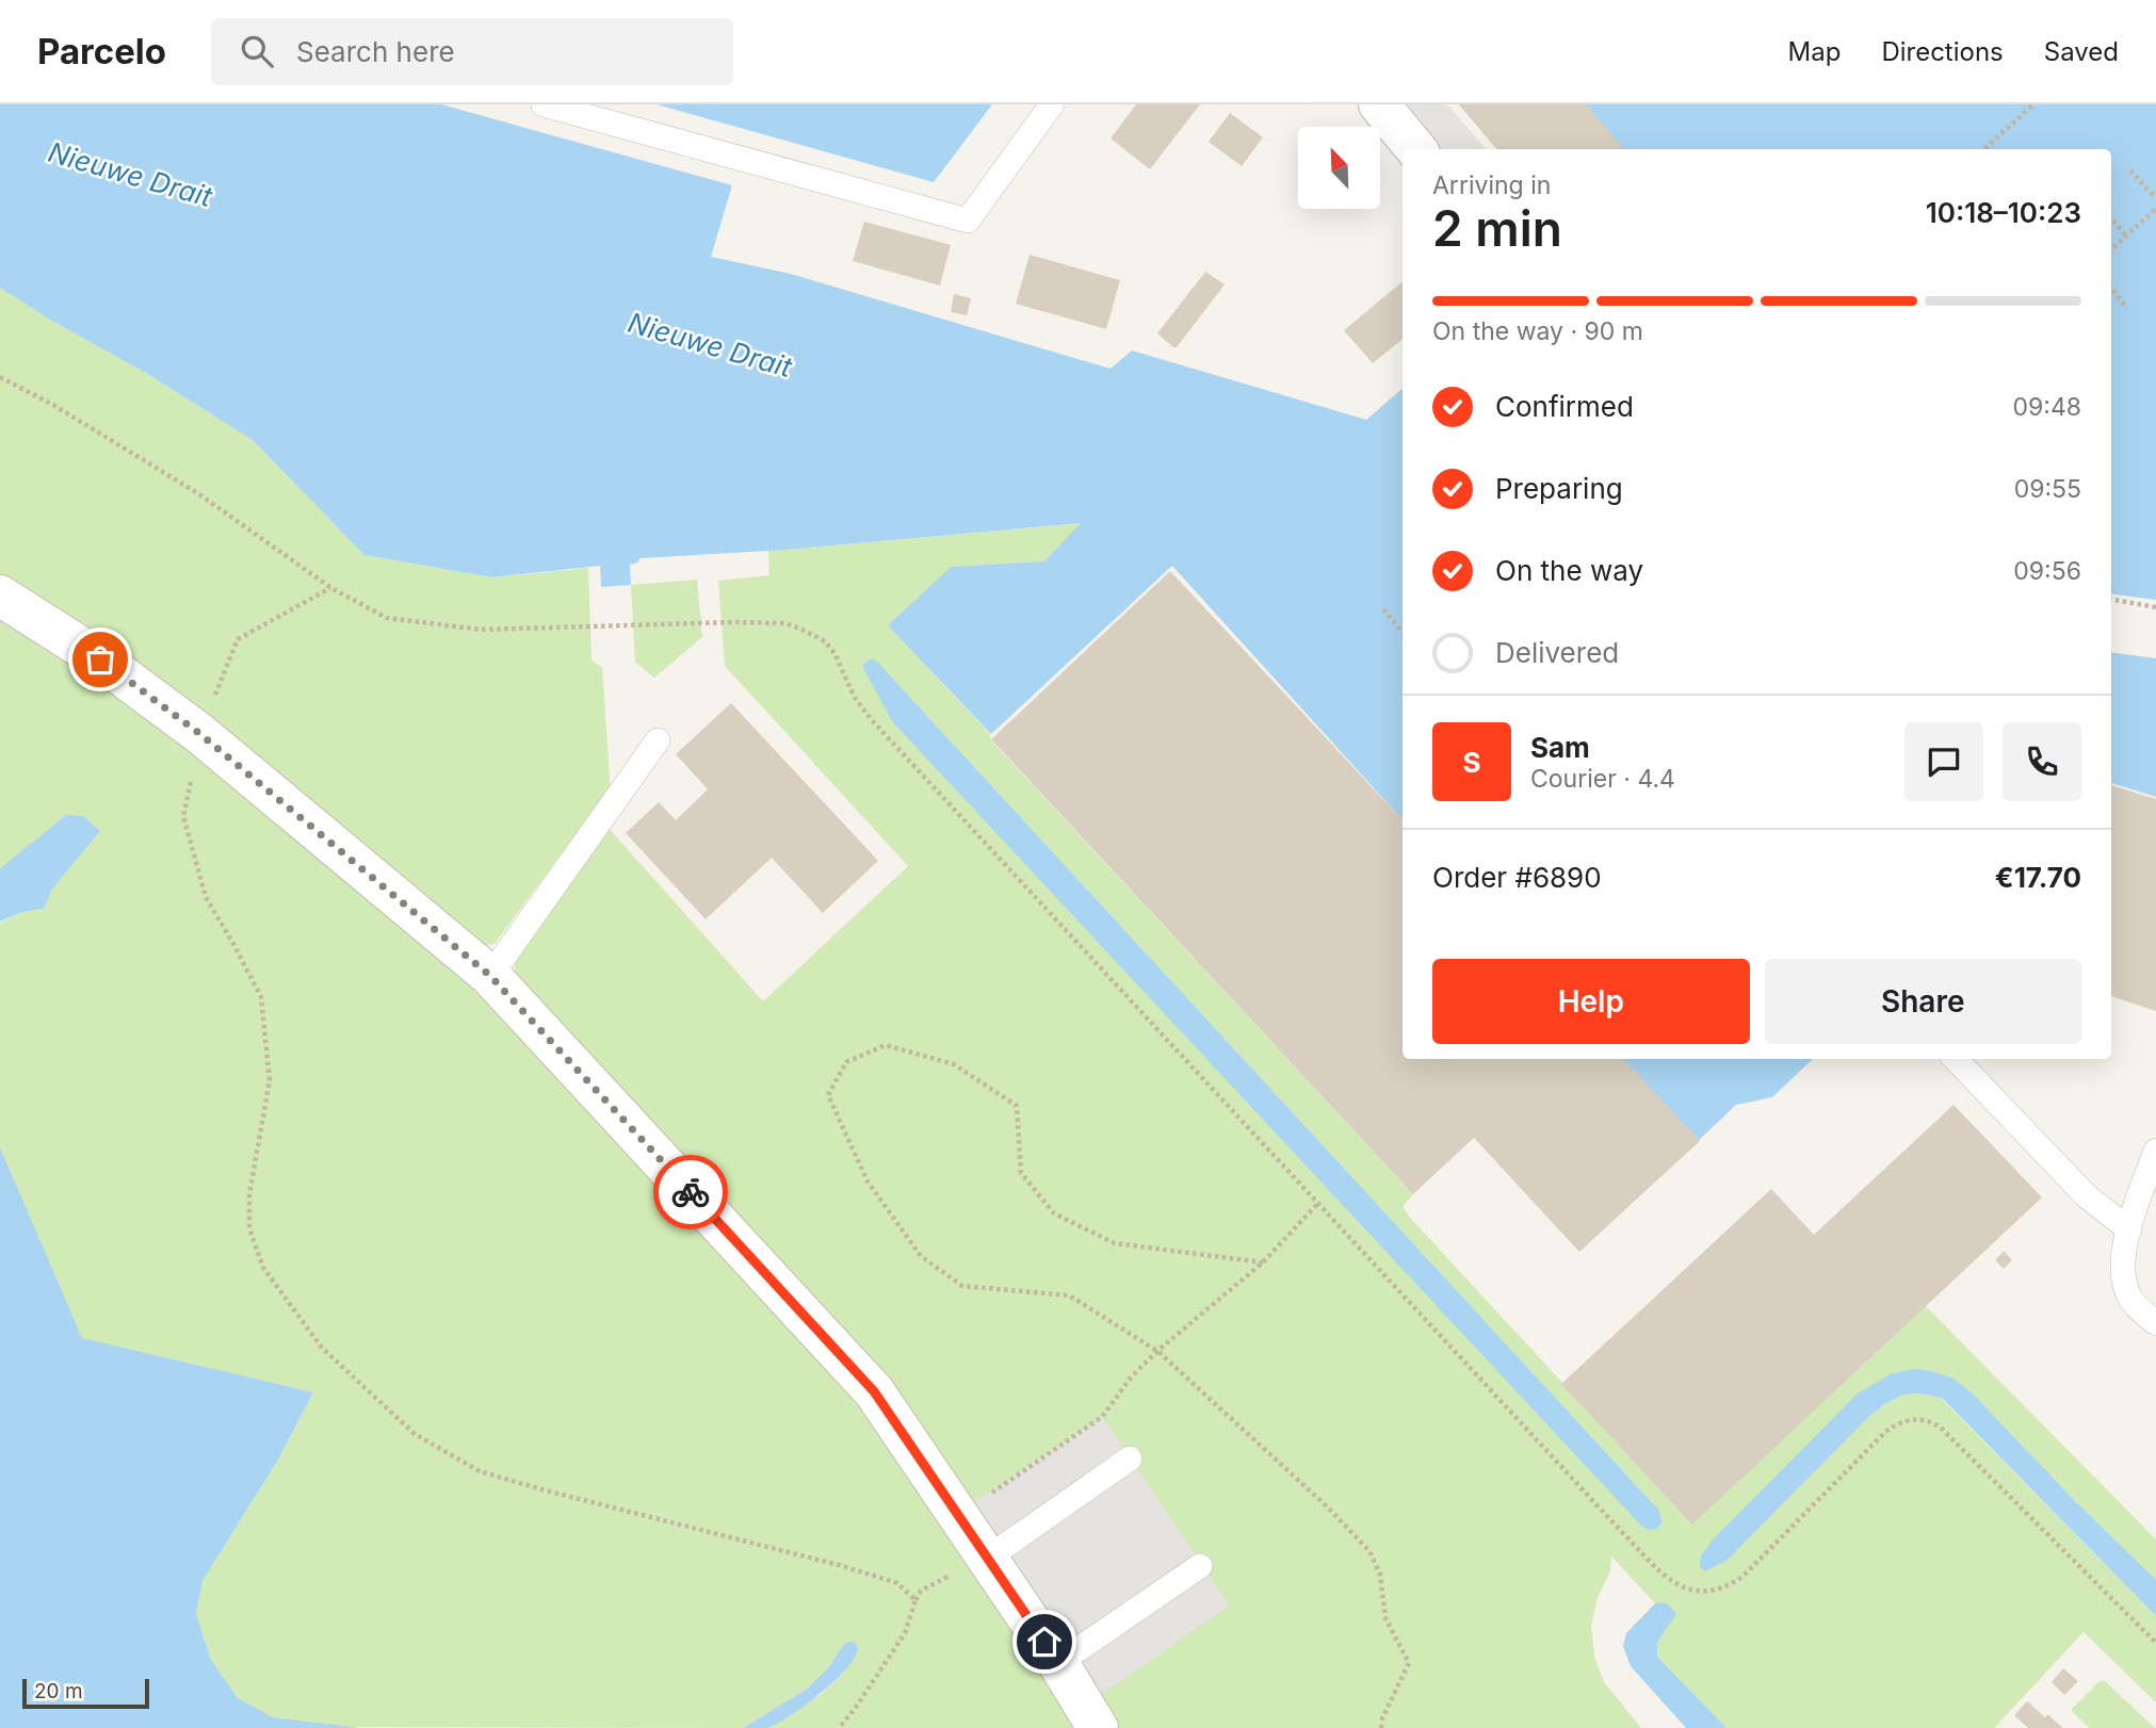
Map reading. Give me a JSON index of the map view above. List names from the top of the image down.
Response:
{
  "water": ["Nieuwe Drait"],
  "scale_bar": "20 m",
  "north": "top left",
  "page": {
    "header": "Parcelo",
    "search": "Search here",
    "nav": ["Map", "Directions", "Saved"],
    "heading": ["2 min", "Arriving in", "10:18–10:23"],
    "panel": [
      "Sam",
      "Courier · 4.4",
      "Order #6890",
      "€17.70"
    ],
    "bar": "On the way · 90 m",
    "list": [
      ["Confirmed", "09:48"],
      ["Preparing", "09:55"],
      ["On the way", "09:56"],
      "Delivered"
    ],
    "round": "S",
    "buttons": ["Help", "Share"],
    "scale": "20 m"
  }
}
